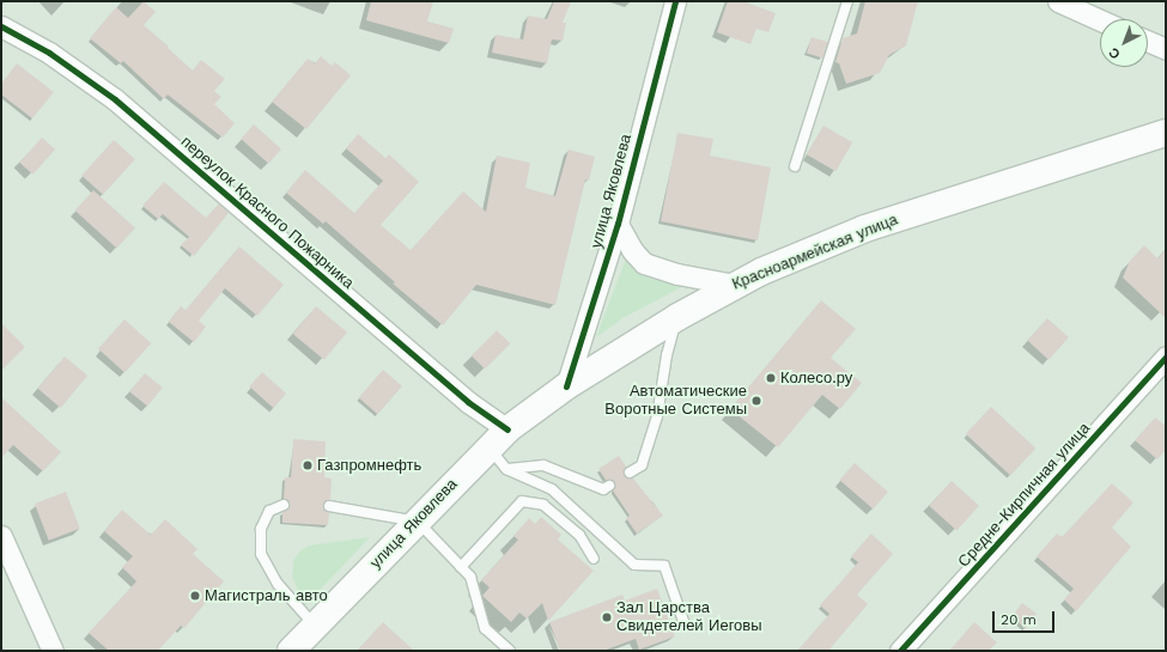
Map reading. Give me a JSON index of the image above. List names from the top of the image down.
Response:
{
  "streets": {
    "main road": ["улица Яковлева", "Красноармейская улица"],
    "street": ["переулок Красного Пожарника", "Средне-Кирпичная улица"]
  },
  "crossings": [
    ["улица Яковлева", "переулок Красного Пожарника"],
    ["улица Яковлева", "Красноармейская улица"]
  ],
  "places": [
    "Колесо.ру",
    "Автоматические Воротные Системы",
    "Газпромнефть",
    "Магистраль авто",
    "Зал Царства Свидетелей Иеговы"
  ],
  "scale_bar": "20 m",
  "north": "bottom left"
}
